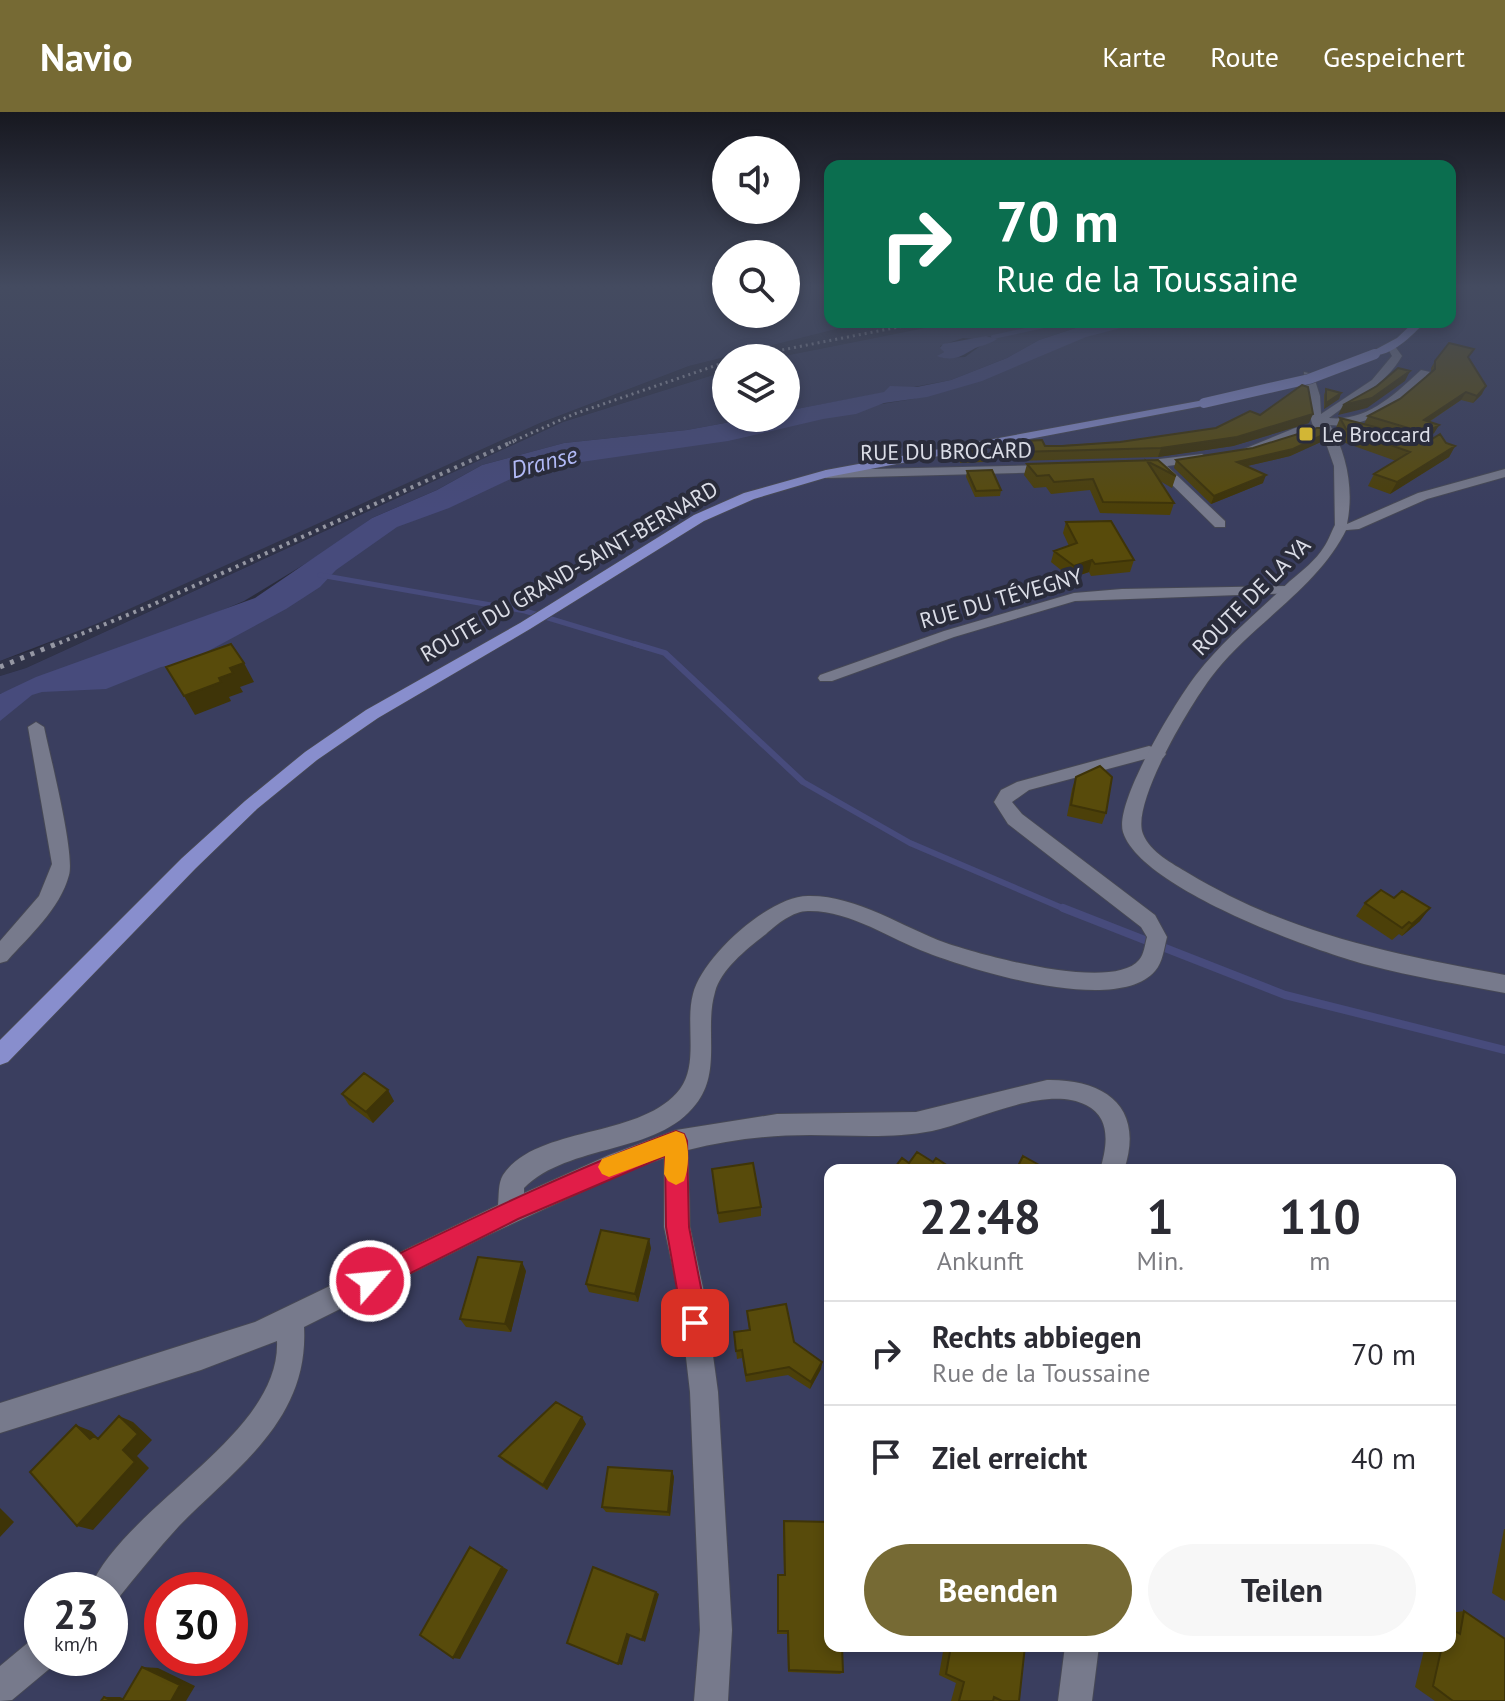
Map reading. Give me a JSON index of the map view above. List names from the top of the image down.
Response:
{
  "streets": {
    "main road": ["ROUTE DU GRAND-SAINT-BERNARD"],
    "street": ["RUE DU BROCARD", "ROUTE DE LA YA", "RUE DU TÉVEGNY"]
  },
  "crossings": [
    ["RUE DU BROCARD", "ROUTE DU GRAND-SAINT-BERNARD"],
    ["ROUTE DE LA YA", "RUE DU TÉVEGNY"]
  ],
  "water": ["Dranse"],
  "places": {
    "transit": ["Le Broccard"]
  },
  "page": {
    "header": "Navio",
    "nav": ["Karte", "Route", "Gespeichert"],
    "turn": ["70 m", "Rue de la Toussaine"],
    "eta": [
      "22:48",
      "Ankunft",
      "1",
      "Min.",
      "110",
      "m"
    ],
    "list": [
      {
        "name": "Rechts abbiegen",
        "note": "Rue de la Toussaine",
        "value": "70 m"
      },
      {
        "name": "Ziel erreicht",
        "value": "40 m"
      }
    ],
    "buttons": ["Beenden", "Teilen"],
    "speed": "23 km/h",
    "limit": "30"
  }
}
